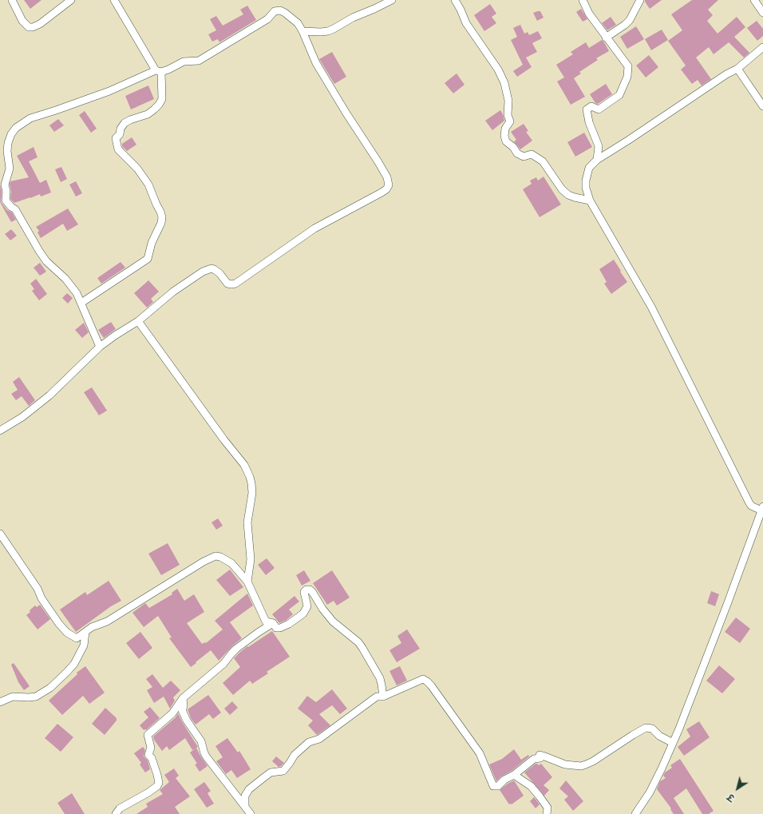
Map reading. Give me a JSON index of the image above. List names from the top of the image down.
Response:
{
  "north": "bottom left"
}
